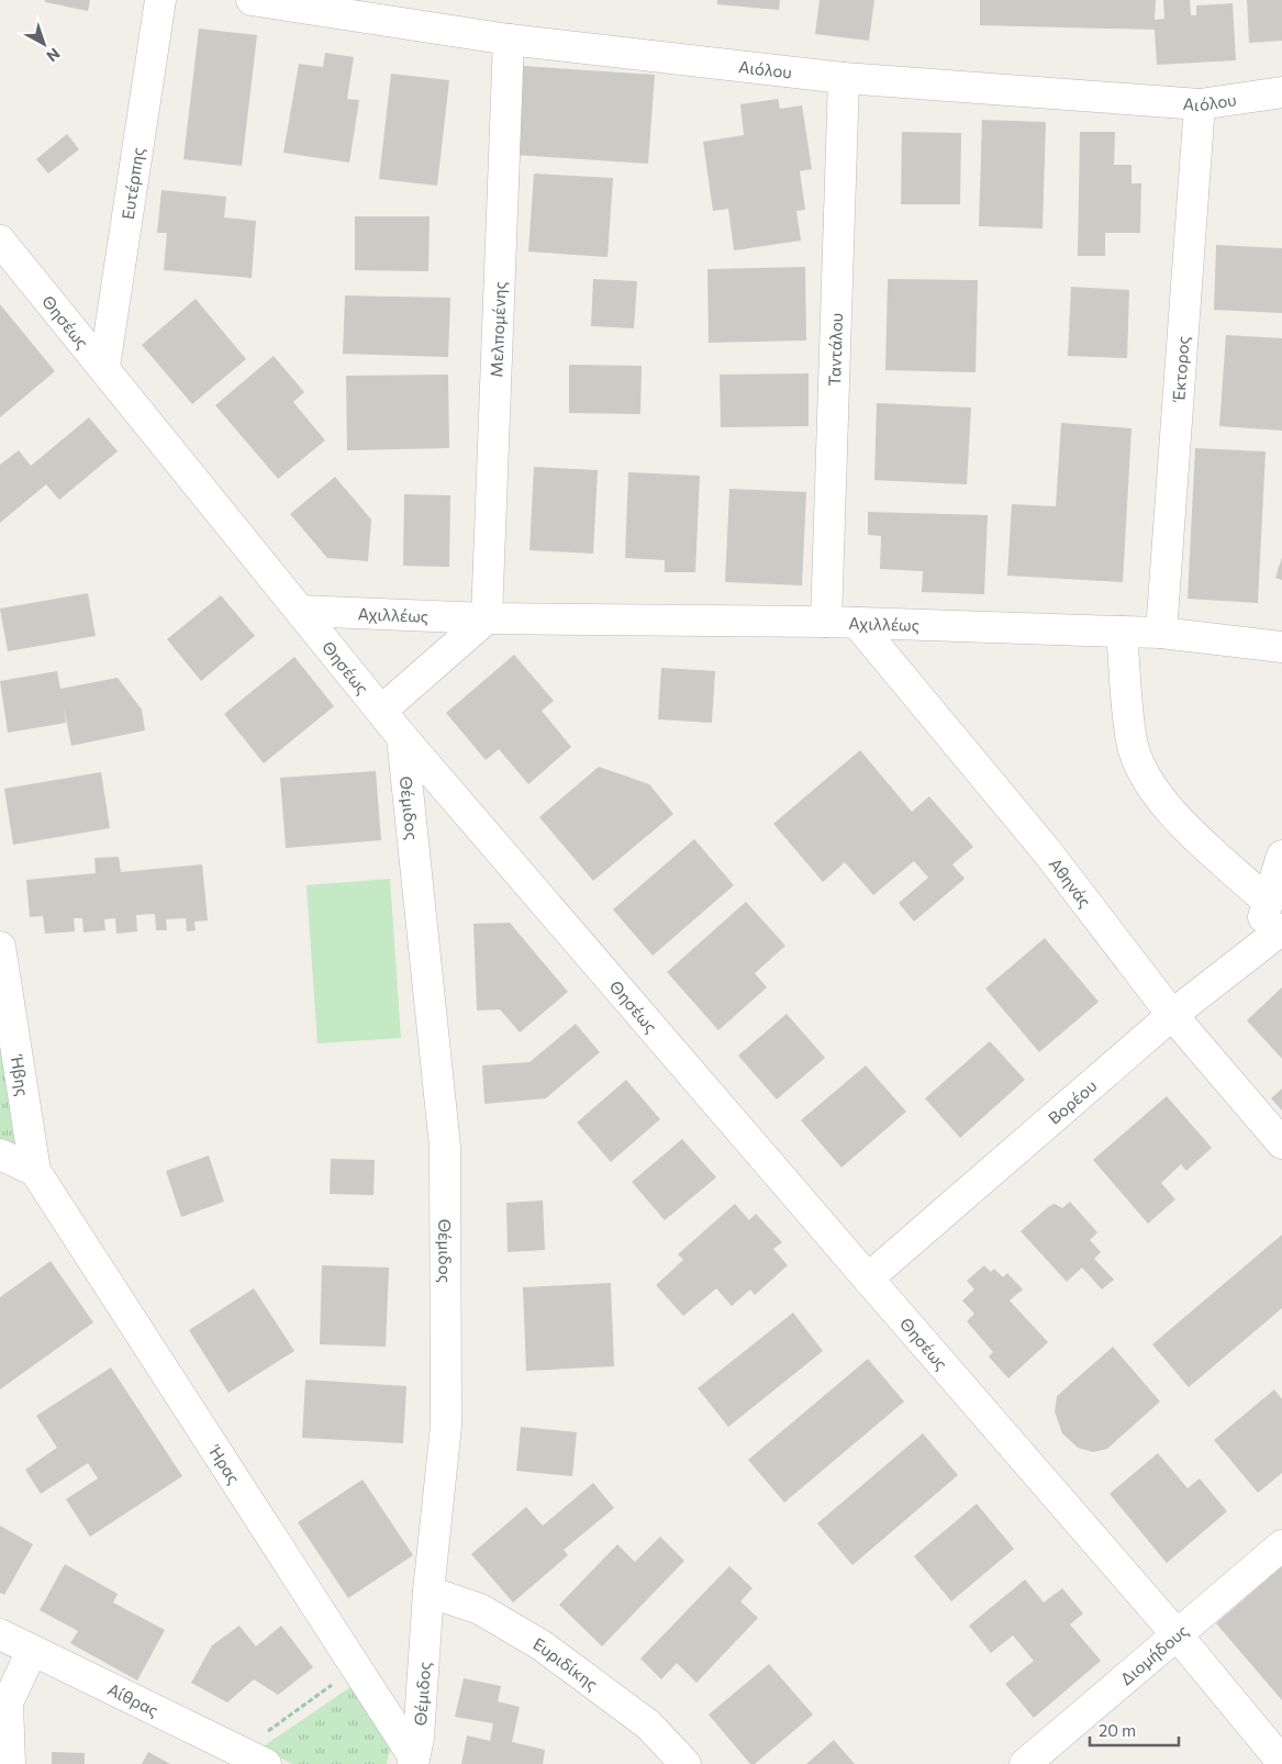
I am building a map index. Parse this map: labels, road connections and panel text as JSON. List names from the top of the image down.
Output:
{
  "streets": {
    "street": [
      "Αιόλου",
      "Ευτέρπης",
      "Θησέως",
      "Μελπομένης",
      "Ταντάλου",
      "Έκτορος",
      "Αχιλλέως",
      "Θέμιδος",
      "Αθηνάς",
      "Ήβης",
      "Βορέου",
      "Ήρας",
      "Διομήδους",
      "Ευριδίκης",
      "Αίθρας"
    ]
  },
  "crossings": [
    ["Αιόλου", "Μελπομένης"],
    ["Αιόλου", "Ταντάλου"],
    ["Αιόλου", "Έκτορος"],
    ["Ευτέρπης", "Θησέως"],
    ["Θησέως", "Αχιλλέως"],
    ["Θησέως", "Θέμιδος"],
    ["Θησέως", "Βορέου"],
    ["Θησέως", "Διομήδους"],
    ["Μελπομένης", "Αχιλλέως"],
    ["Ταντάλου", "Αχιλλέως"],
    ["Έκτορος", "Αχιλλέως"],
    ["Αχιλλέως", "Αθηνάς"],
    ["Θέμιδος", "Ήρας"],
    ["Θέμιδος", "Ευριδίκης"],
    ["Αθηνάς", "Βορέου"],
    ["Ήβης", "Ήρας"]
  ],
  "scale_bar": "20 m",
  "north": "bottom right"
}
